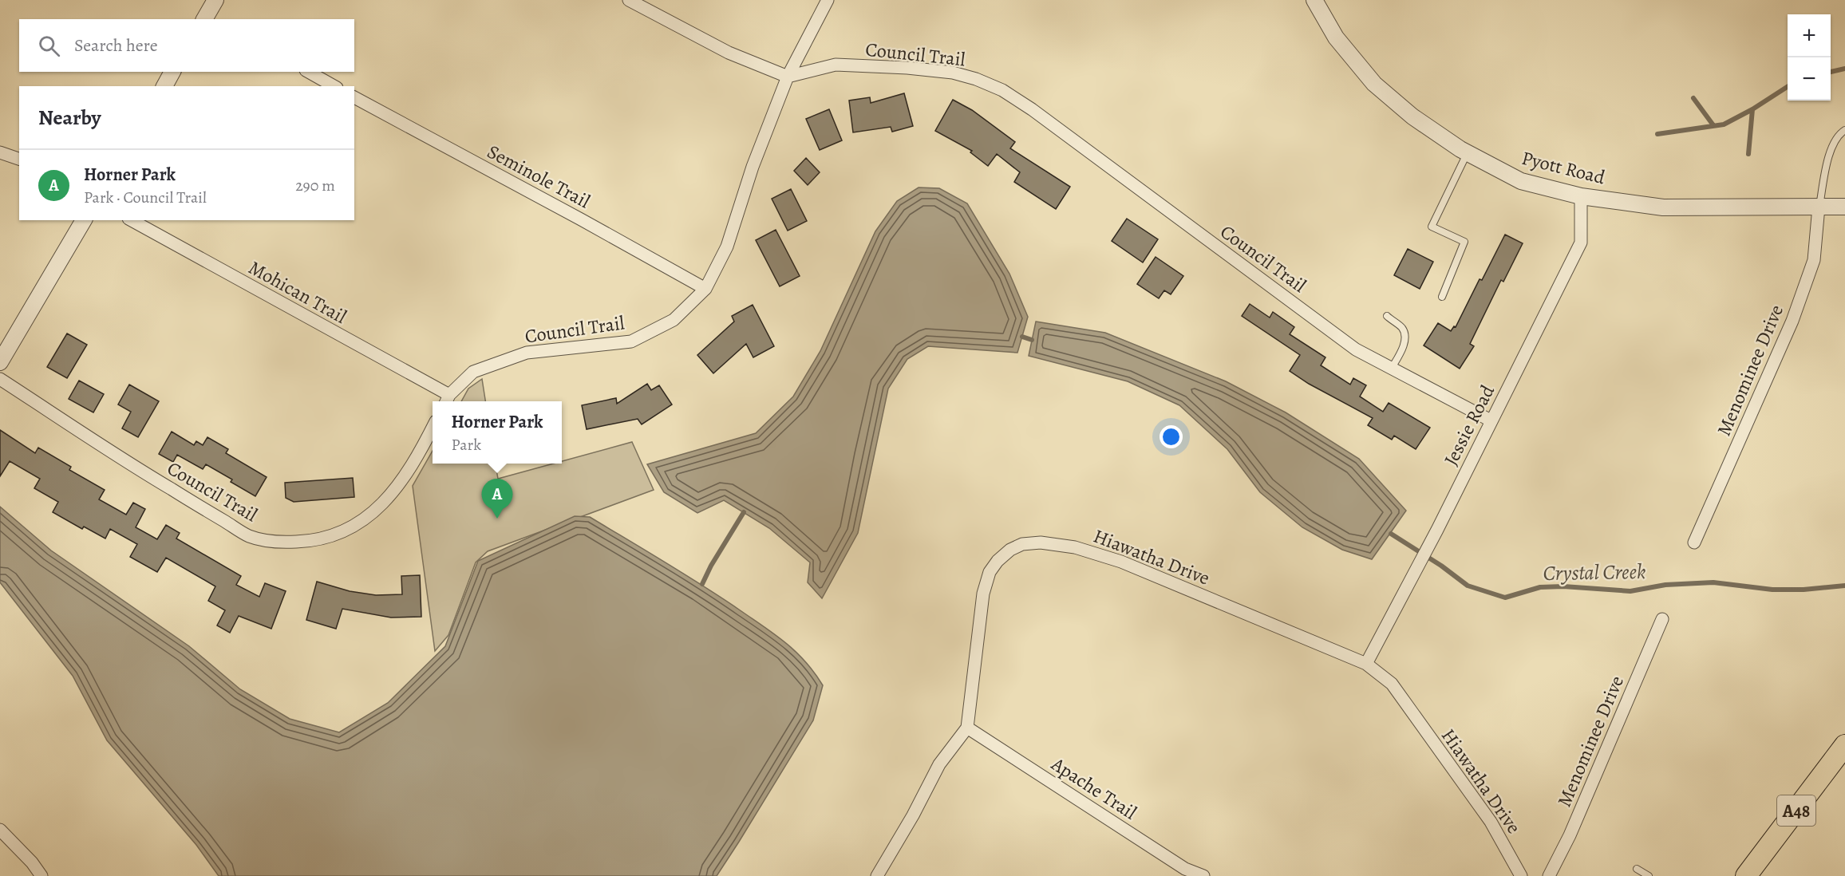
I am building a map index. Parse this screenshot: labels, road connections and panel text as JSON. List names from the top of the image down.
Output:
{
  "streets": {
    "main road": ["A48"],
    "street": [
      "Council Trail",
      "Pyott Road",
      "Seminole Trail",
      "Mohican Trail",
      "Menominee Drive",
      "Jessie Road",
      "Hiawatha Drive",
      "Apache Trail"
    ]
  },
  "crossings": [
    ["Council Trail", "Seminole Trail"],
    ["Council Trail", "Mohican Trail"],
    ["Council Trail", "Jessie Road"],
    ["Pyott Road", "Menominee Drive"],
    ["Pyott Road", "Jessie Road"],
    ["Jessie Road", "Hiawatha Drive"],
    ["Hiawatha Drive", "Apache Trail"]
  ],
  "water": ["Crystal Creek"],
  "page": {
    "map_buttons": ["+", "−"],
    "search": "Search here",
    "heading": "Nearby",
    "list": [
      {
        "mark": "A",
        "name": "Horner Park",
        "note": "Park · Council Trail",
        "value": "290 m"
      }
    ],
    "popup": ["Horner Park", "Park"],
    "pins": "A"
  }
}
